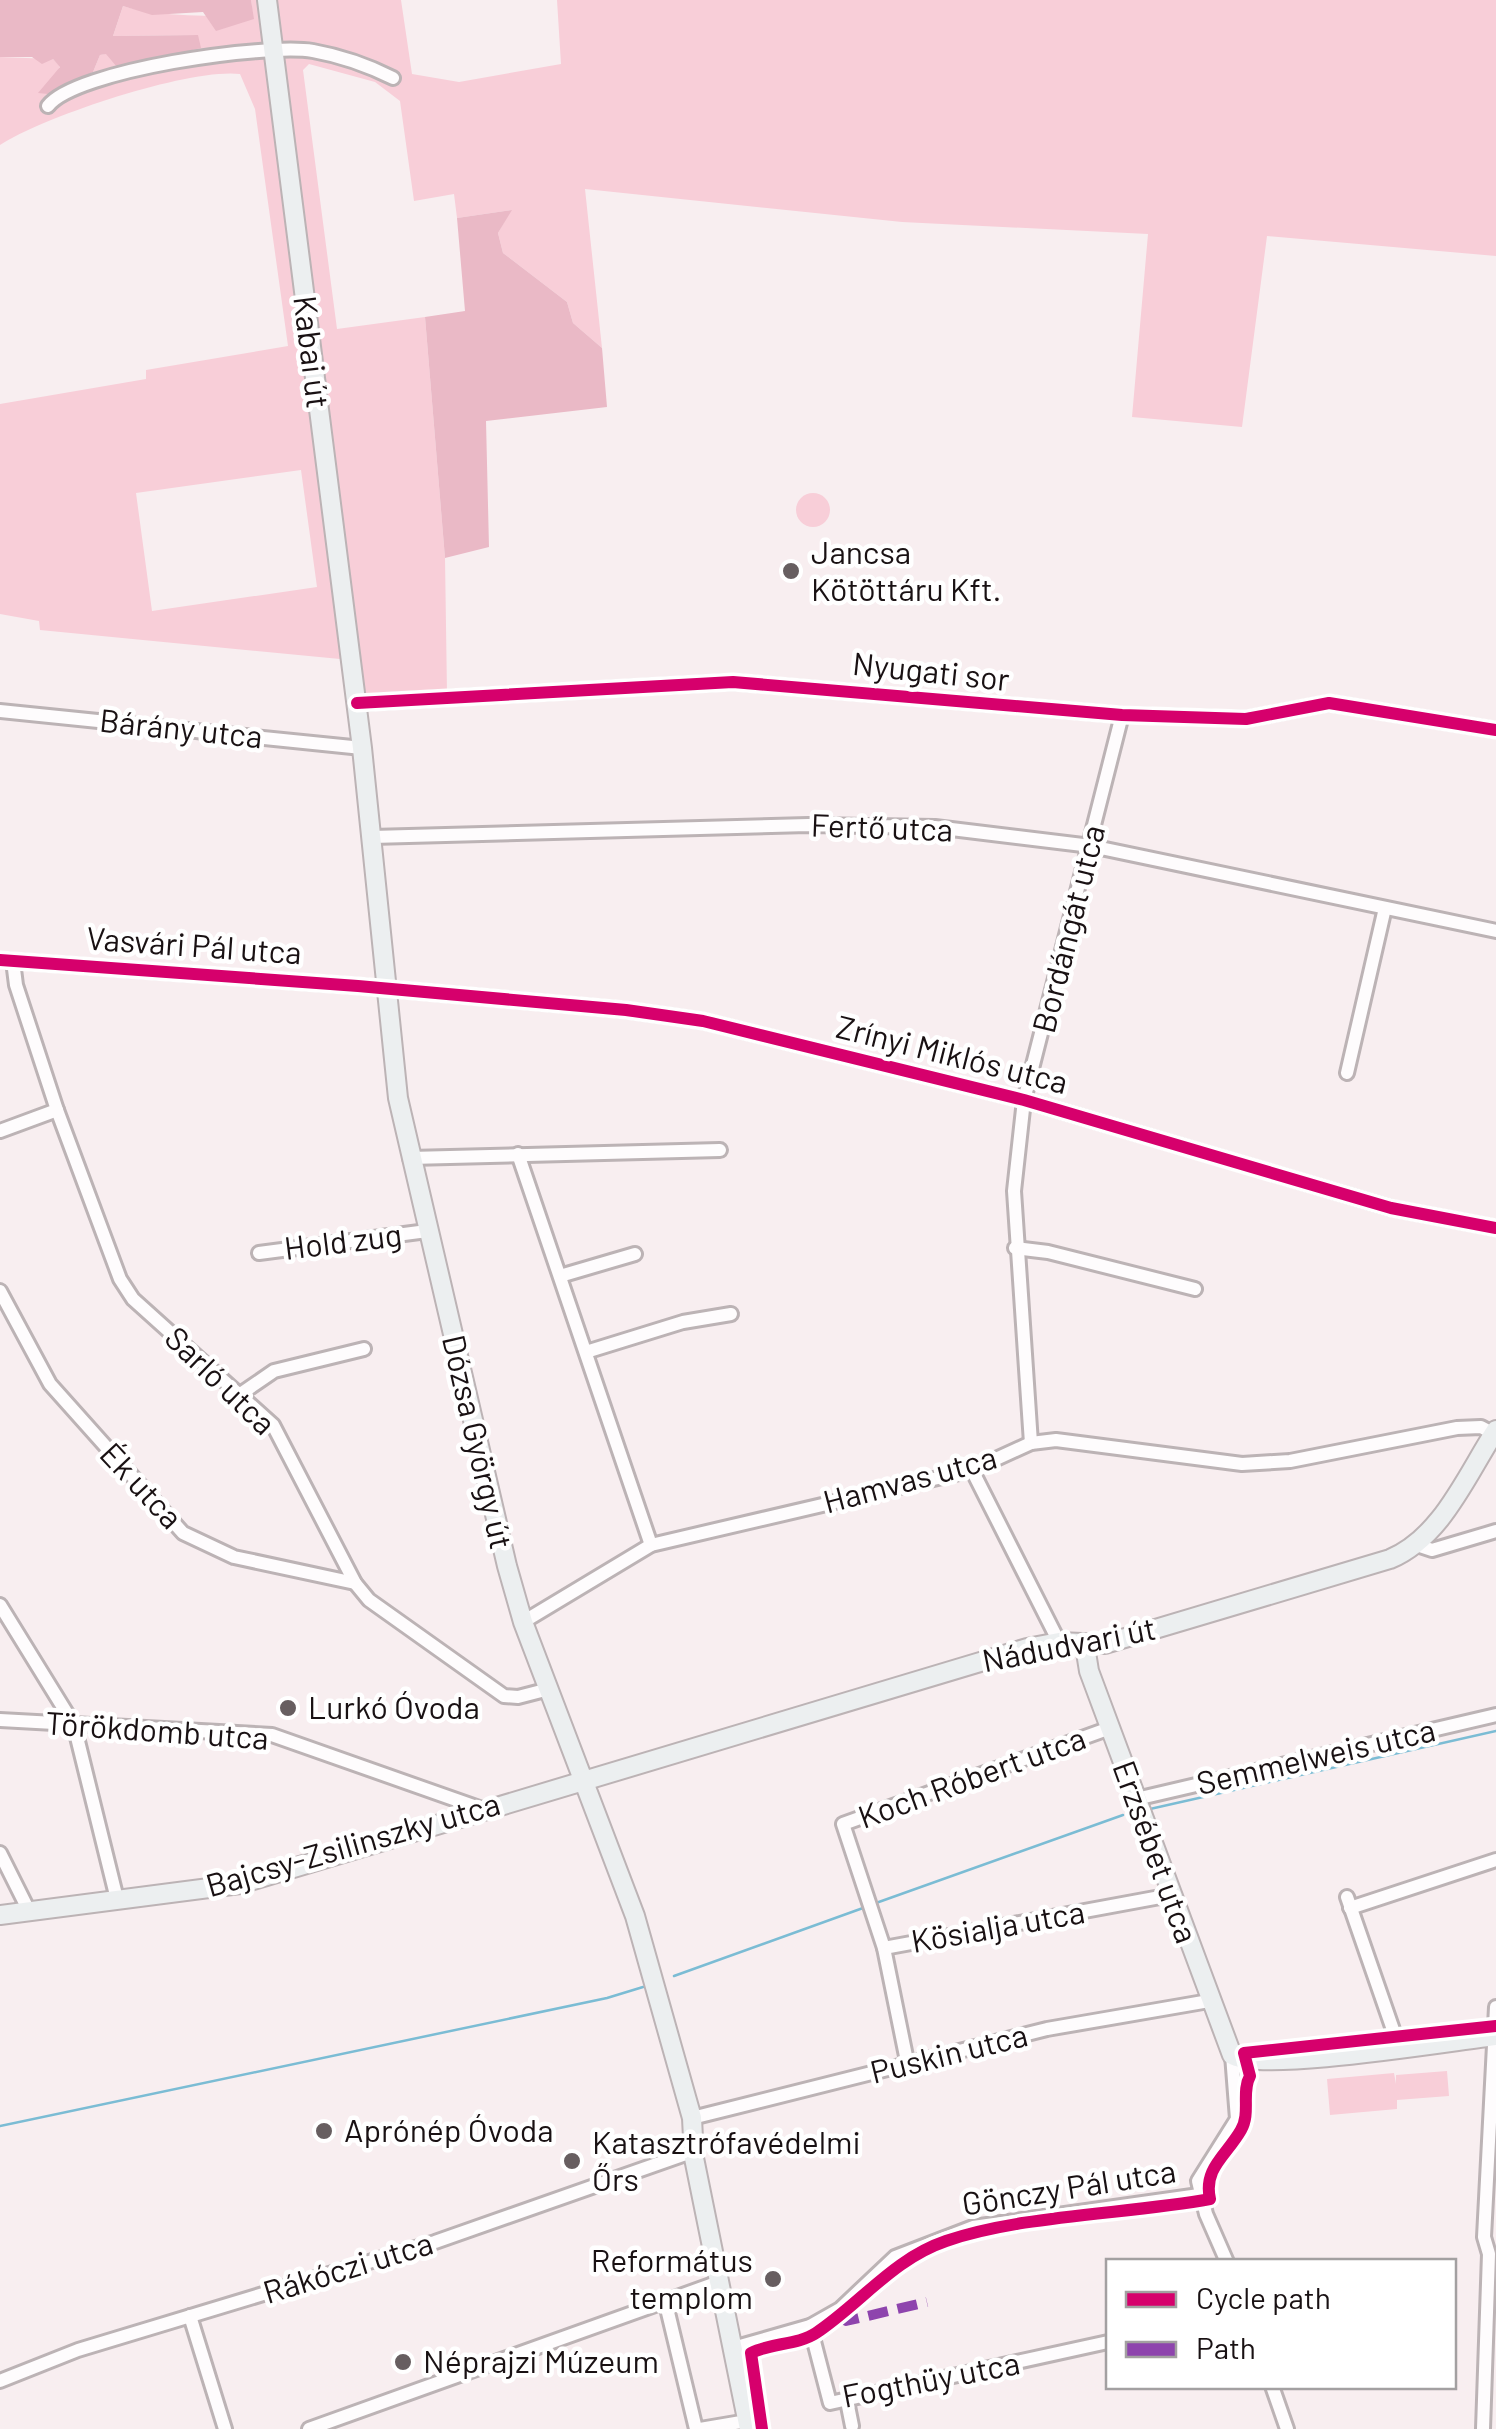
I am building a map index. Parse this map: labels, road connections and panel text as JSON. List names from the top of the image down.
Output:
{
  "streets": {
    "main road": [
      "Kabai út",
      "Dózsa György út",
      "Nádudvari út",
      "Bajcsy-Zsilinszky utca",
      "Erzsébet utca"
    ],
    "street": [
      "Nyugati sor",
      "Bárány utca",
      "Fertő utca",
      "Bordángát utca",
      "Vasvári Pál utca",
      "Zrínyi Miklós utca",
      "Hold zug",
      "Sarló utca",
      "Hamvas utca",
      "Ék utca",
      "Törökdomb utca",
      "Semmelweis utca",
      "Koch Róbert utca",
      "Kösialja utca",
      "Puskin utca",
      "Gönczy Pál utca",
      "Rákóczi utca",
      "Fogthüy utca"
    ]
  },
  "crossings": [
    ["Kabai út", "Nyugati sor"],
    ["Kabai út", "Dózsa György út"],
    ["Nyugati sor", "Bordángát utca"],
    ["Nyugati sor", "Dózsa György út"],
    ["Bárány utca", "Dózsa György út"],
    ["Fertő utca", "Bordángát utca"],
    ["Fertő utca", "Dózsa György út"],
    ["Bordángát utca", "Zrínyi Miklós utca"],
    ["Bordángát utca", "Hamvas utca"],
    ["Vasvári Pál utca", "Zrínyi Miklós utca"],
    ["Vasvári Pál utca", "Sarló utca"],
    ["Vasvári Pál utca", "Dózsa György út"],
    ["Zrínyi Miklós utca", "Dózsa György út"],
    ["Hold zug", "Dózsa György út"],
    ["Sarló utca", "Dózsa György út"],
    ["Sarló utca", "Ék utca"],
    ["Dózsa György út", "Hamvas utca"],
    ["Dózsa György út", "Nádudvari út"],
    ["Dózsa György út", "Bajcsy-Zsilinszky utca"],
    ["Dózsa György út", "Puskin utca"],
    ["Dózsa György út", "Gönczy Pál utca"],
    ["Dózsa György út", "Rákóczi utca"],
    ["Hamvas utca", "Nádudvari út"],
    ["Nádudvari út", "Bajcsy-Zsilinszky utca"],
    ["Nádudvari út", "Erzsébet utca"],
    ["Törökdomb utca", "Bajcsy-Zsilinszky utca"],
    ["Semmelweis utca", "Erzsébet utca"],
    ["Koch Róbert utca", "Erzsébet utca"],
    ["Koch Róbert utca", "Kösialja utca"],
    ["Erzsébet utca", "Kösialja utca"],
    ["Erzsébet utca", "Puskin utca"],
    ["Erzsébet utca", "Gönczy Pál utca"],
    ["Kösialja utca", "Puskin utca"],
    ["Gönczy Pál utca", "Fogthüy utca"]
  ],
  "places": [
    "Jancsa Kötöttáru Kft.",
    "Lurkó Óvoda",
    "Aprónép Óvoda",
    "Katasztrófavédelmi Őrs",
    "Református templom",
    "Néprajzi Múzeum"
  ],
  "legend": ["Cycle path", "Path"]
}
